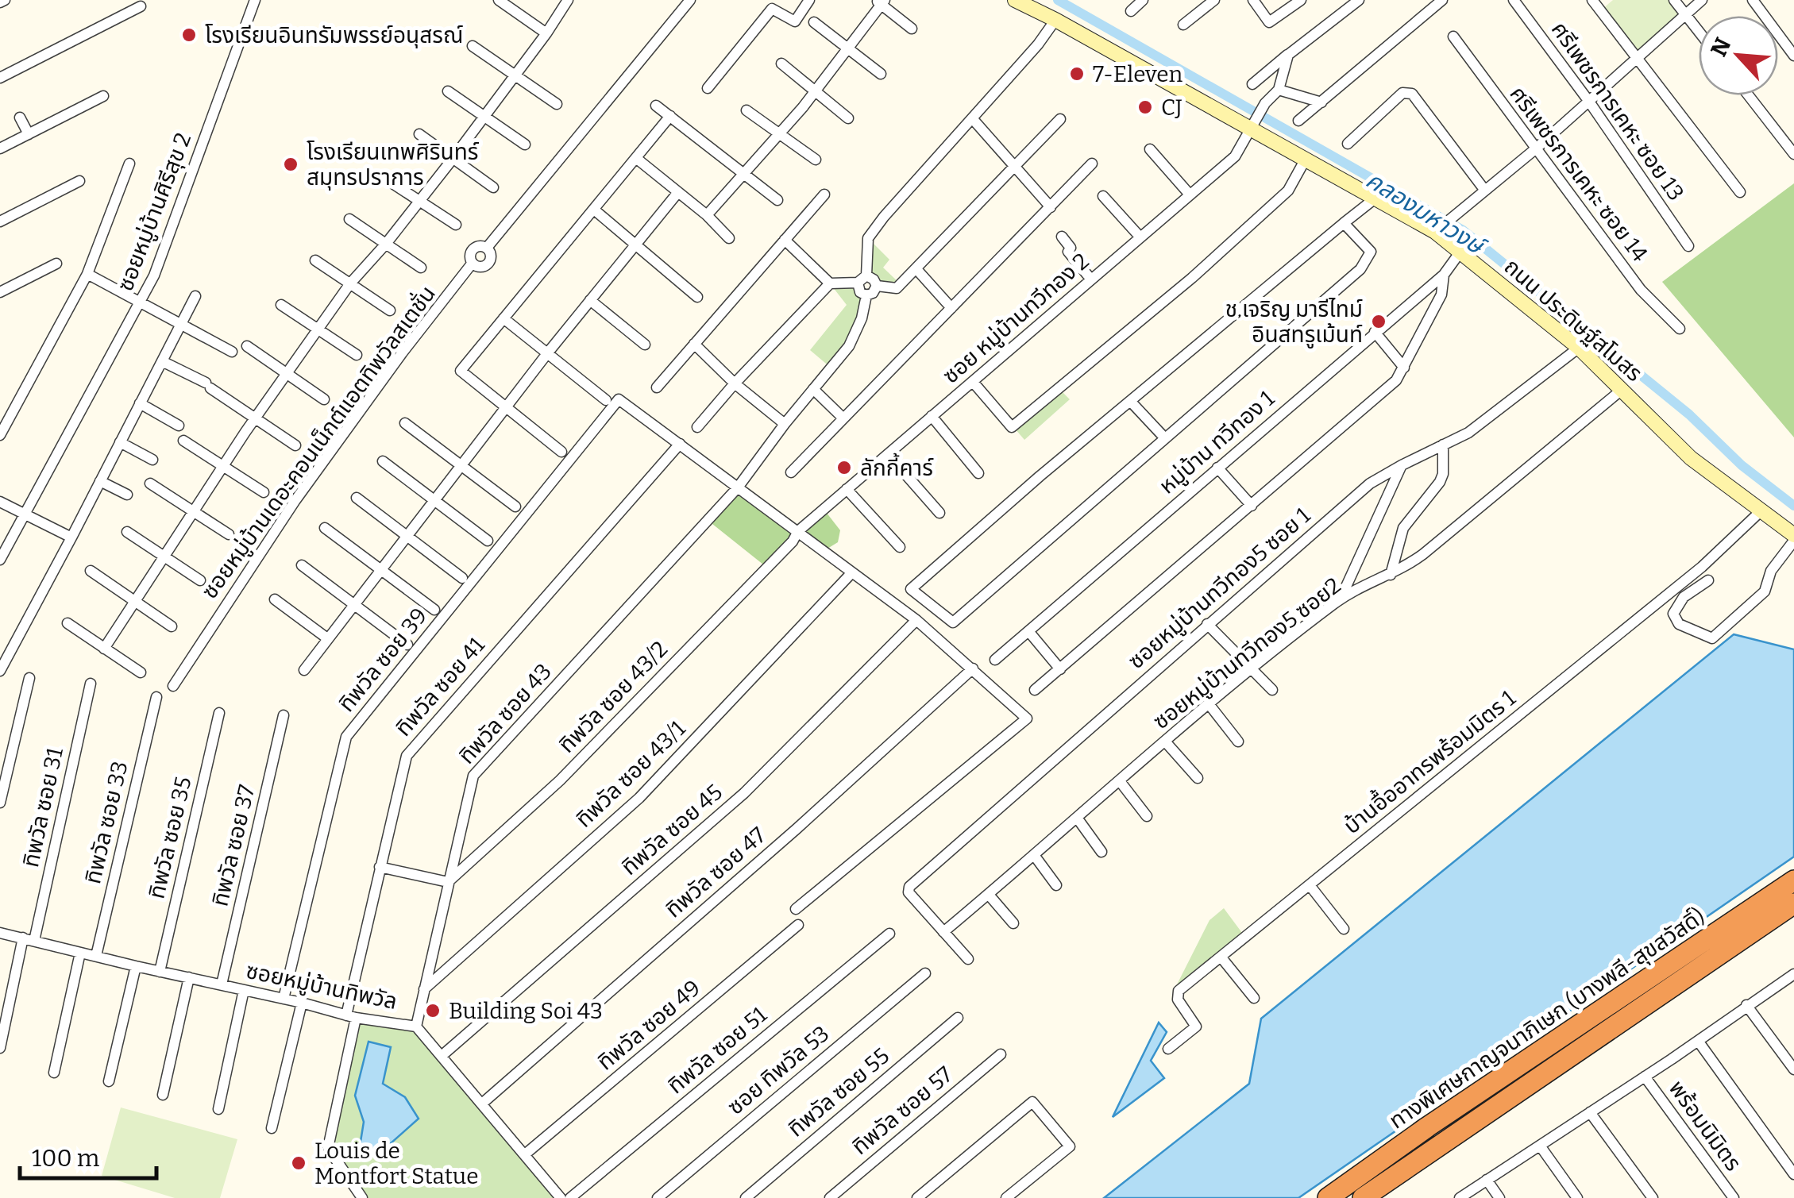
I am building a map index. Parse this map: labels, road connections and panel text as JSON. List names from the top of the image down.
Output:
{
  "streets": {
    "highway": ["ทางพิเศษกาญจนาภิเษก (บางพลี-สุขสวัสดิ์)"],
    "street": [
      "ศรีเพชรการเคหะ ซอย 13",
      "ศรีเพชรการเคหะ ซอย 14",
      "ซอยหมู่บ้านศิรีสุข 2",
      "ซอย หมู่บ้านทวีทอง 2",
      "ถนน ประดิษฐ์สโมสร",
      "ซอยหมู่บ้านเดอะคอนเน็กต์แอตทิพวัลสเตชั่น",
      "หมู่บ้าน ทวีทอง 1",
      "ซอยหมู่บ้านทวีทอง5 ซอย 1",
      "ซอยหมู่บ้านทวีทอง5 ซอย2",
      "ทิพวัล ซอย 39",
      "ทิพวัล ซอย 41",
      "ทิพวัล ซอย 43/2",
      "ทิพวัล ซอย 43",
      "บ้านอื้ออาทรพร้อมมิตร 1",
      "ทิพวัล ซอย 43/1",
      "ทิพวัล ซอย 31",
      "ทิพวัล ซอย 33",
      "ทิพวัล ซอย 45",
      "ทิพวัล ซอย 35",
      "ทิพวัล ซอย 37",
      "ทิพวัล ซอย 47",
      "ซอยหมู่บ้านทิพวัล",
      "ทิพวัล ซอย 49",
      "ทิพวัล ซอย 51",
      "ซอย ทิพวัล 53",
      "ทิพวัล ซอย 55",
      "ทิพวัล ซอย 57",
      "พร้อมนิมิตร"
    ]
  },
  "crossings": [
    ["ซอย หมู่บ้านทวีทอง 2", "ถนน ประดิษฐ์สโมสร"],
    ["ซอย หมู่บ้านทวีทอง 2", "ทิพวัล ซอย 43/2"],
    ["ถนน ประดิษฐ์สโมสร", "หมู่บ้าน ทวีทอง 1"],
    ["ถนน ประดิษฐ์สโมสร", "ซอยหมู่บ้านทวีทอง5 ซอย 1"],
    ["ถนน ประดิษฐ์สโมสร", "ซอยหมู่บ้านทวีทอง5 ซอย2"],
    ["ถนน ประดิษฐ์สโมสร", "บ้านอื้ออาทรพร้อมมิตร 1"],
    ["ซอยหมู่บ้านทวีทอง5 ซอย 1", "ซอยหมู่บ้านทวีทอง5 ซอย2"],
    ["ทิพวัล ซอย 39", "ทิพวัล ซอย 41"],
    ["ทิพวัล ซอย 39", "ซอยหมู่บ้านทิพวัล"],
    ["ทิพวัล ซอย 41", "ซอยหมู่บ้านทิพวัล"],
    ["ทิพวัล ซอย 43/2", "ทิพวัล ซอย 43"],
    ["ทิพวัล ซอย 43", "ทิพวัล ซอย 43/1"],
    ["ทิพวัล ซอย 43", "ซอยหมู่บ้านทิพวัล"],
    ["ทิพวัล ซอย 31", "ซอยหมู่บ้านทิพวัล"],
    ["ทิพวัล ซอย 33", "ซอยหมู่บ้านทิพวัล"],
    ["ทิพวัล ซอย 45", "ซอยหมู่บ้านทิพวัล"],
    ["ทิพวัล ซอย 35", "ซอยหมู่บ้านทิพวัล"],
    ["ทิพวัล ซอย 37", "ซอยหมู่บ้านทิพวัล"],
    ["ทิพวัล ซอย 47", "ซอยหมู่บ้านทิพวัล"],
    ["ซอยหมู่บ้านทิพวัล", "ทิพวัล ซอย 49"]
  ],
  "water": ["คลองมหาวงษ์"],
  "places": [
    "โรงเรียนอินทรัมพรรย์อนุสรณ์",
    "7-Eleven",
    "CJ",
    "โรงเรียนเทพศิรินทร์ สมุทรปราการ",
    "ช.เจริญ มารีไทม์ อินสทรูเม้นท์",
    "ลักกี้คาร์",
    "Building Soi 43",
    "Louis de Montfort Statue"
  ],
  "scale_bar": "100 m",
  "north": "top left"
}
